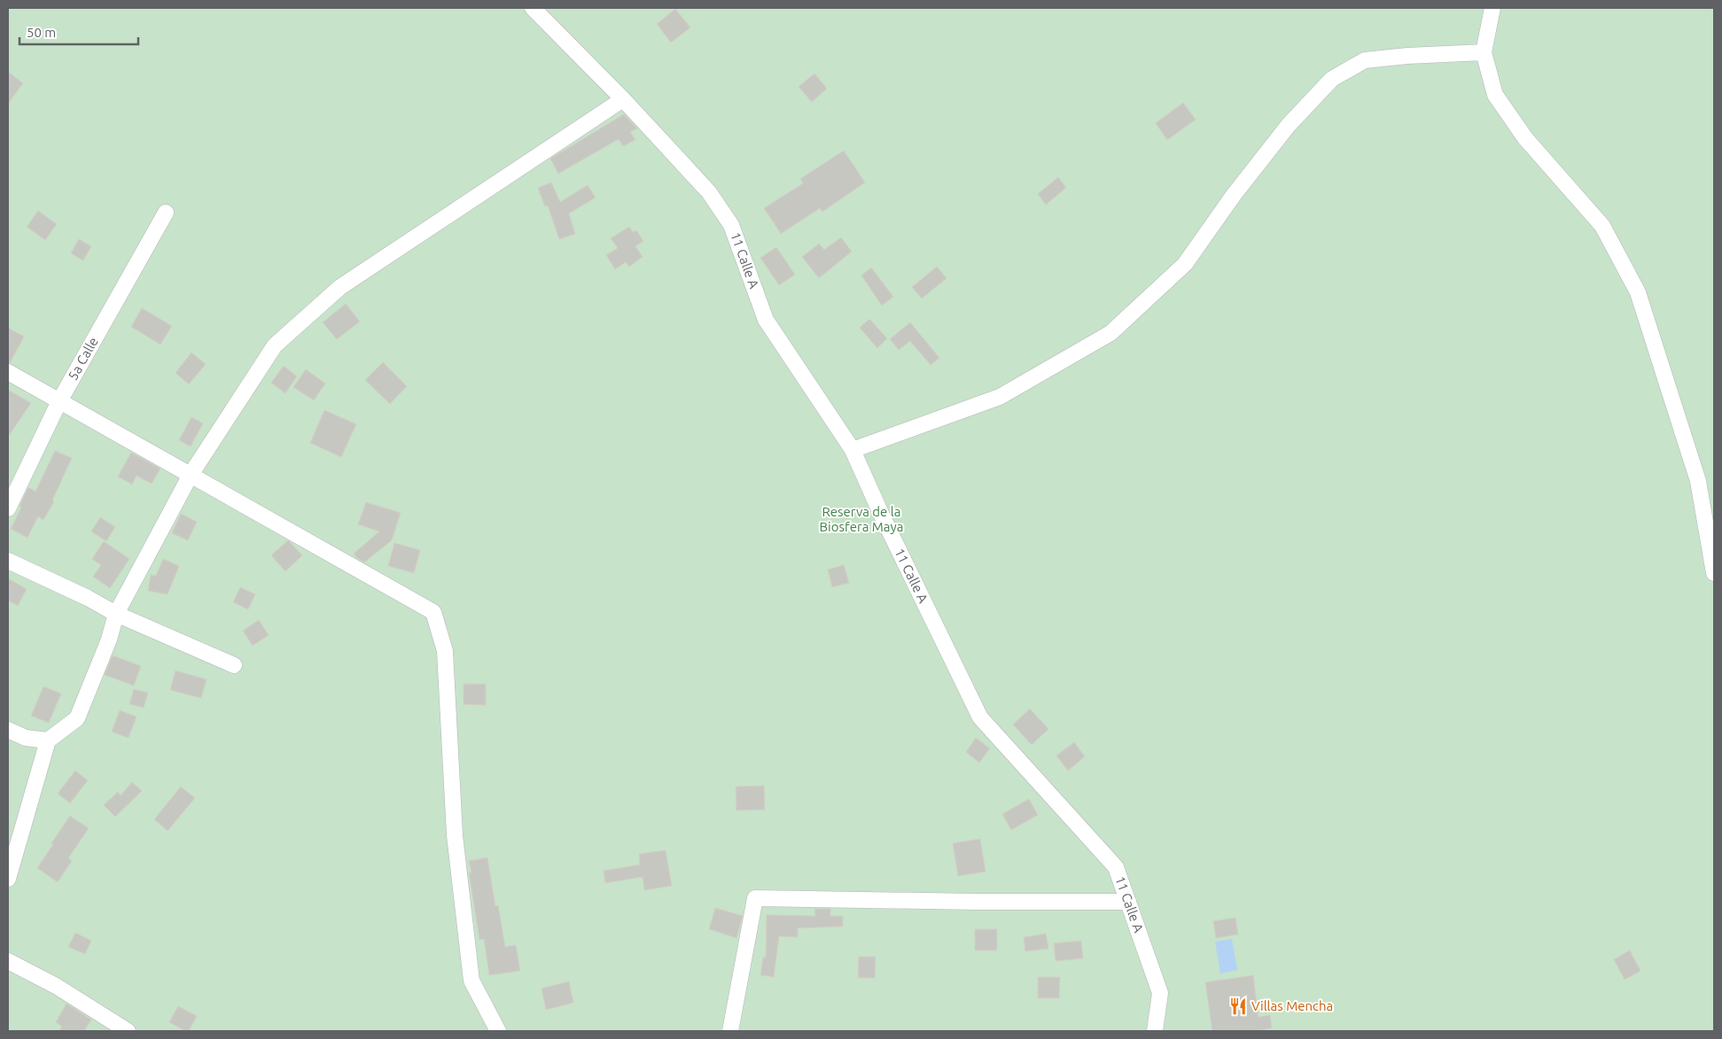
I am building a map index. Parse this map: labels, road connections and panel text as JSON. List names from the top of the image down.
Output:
{
  "streets": {
    "street": ["11 Calle A", "5a Calle"]
  },
  "parks": ["Reserva de la Biosfera Maya"],
  "places": {
    "restaurant": ["Villas Mencha"]
  },
  "scale_bar": "50 m"
}
